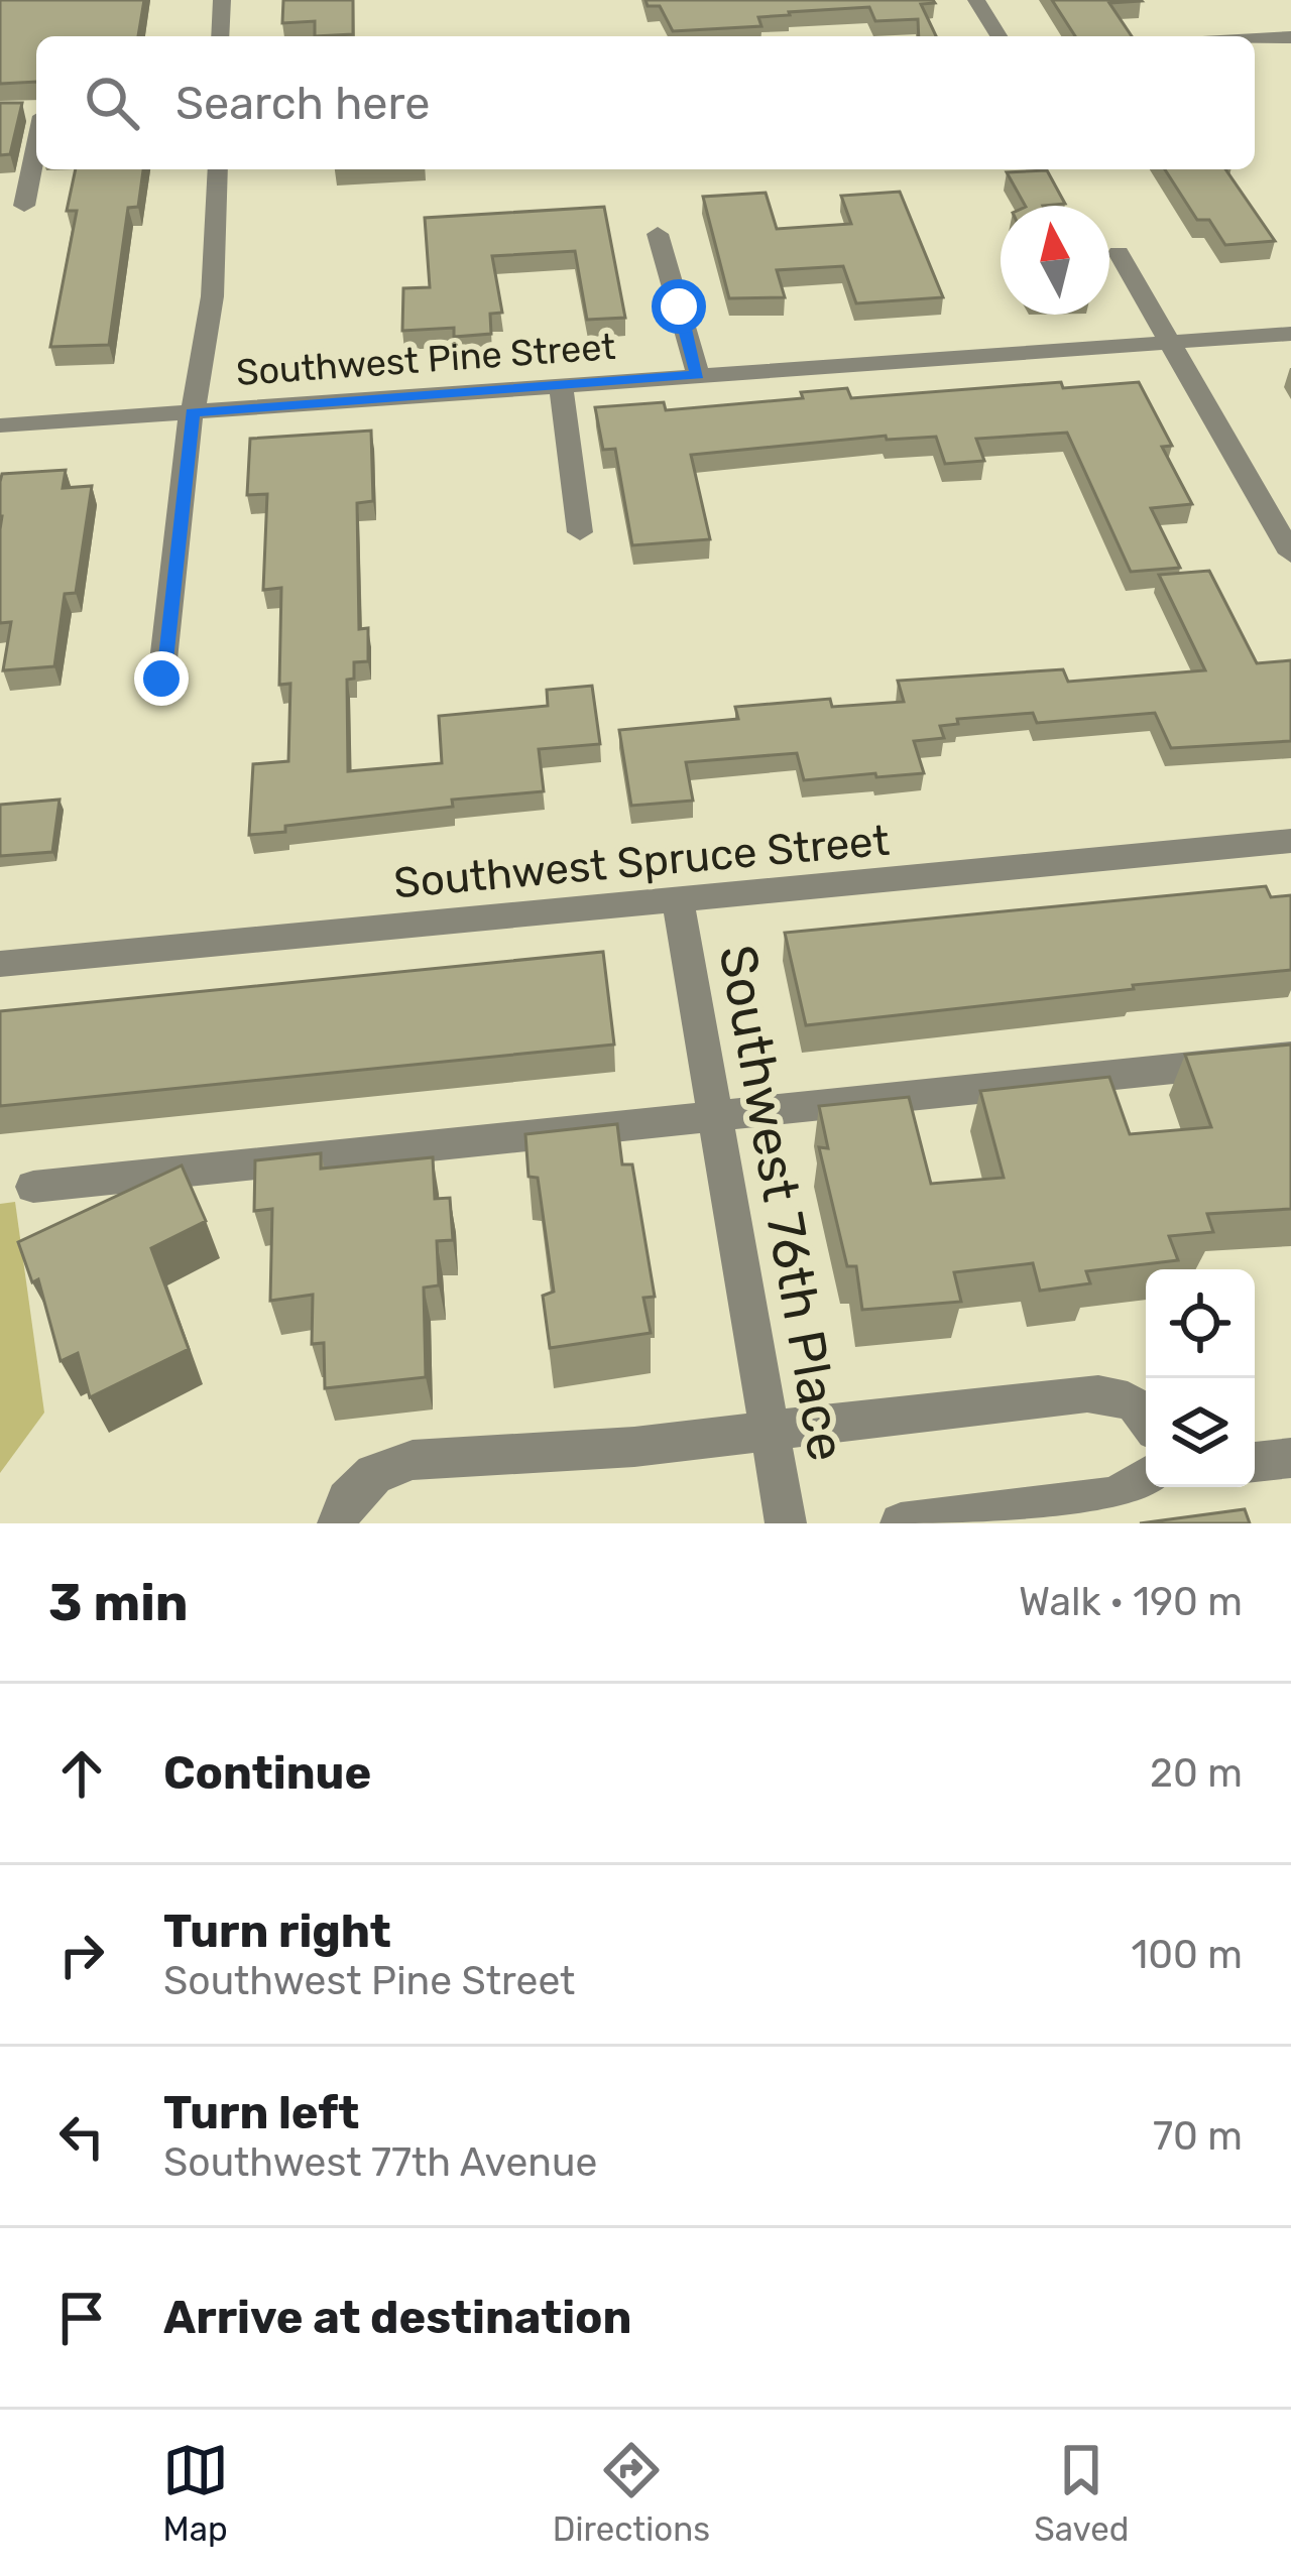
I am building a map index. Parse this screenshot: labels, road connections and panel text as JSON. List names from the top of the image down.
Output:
{
  "streets": {
    "street": ["Southwest Pine Street", "Southwest Spruce Street", "Southwest 76th Place"]
  },
  "crossings": [
    ["Southwest Spruce Street", "Southwest 76th Place"]
  ],
  "north": "top",
  "page": {
    "search": "Search here",
    "heading": ["3 min", "Walk · 190 m"],
    "list": [
      ["Continue", "20 m"],
      ["Turn right", "Southwest Pine Street", "100 m"],
      ["Turn left", "Southwest 77th Avenue", "70 m"],
      "Arrive at destination"
    ],
    "nav": ["Map", "Directions", "Saved"]
  }
}
